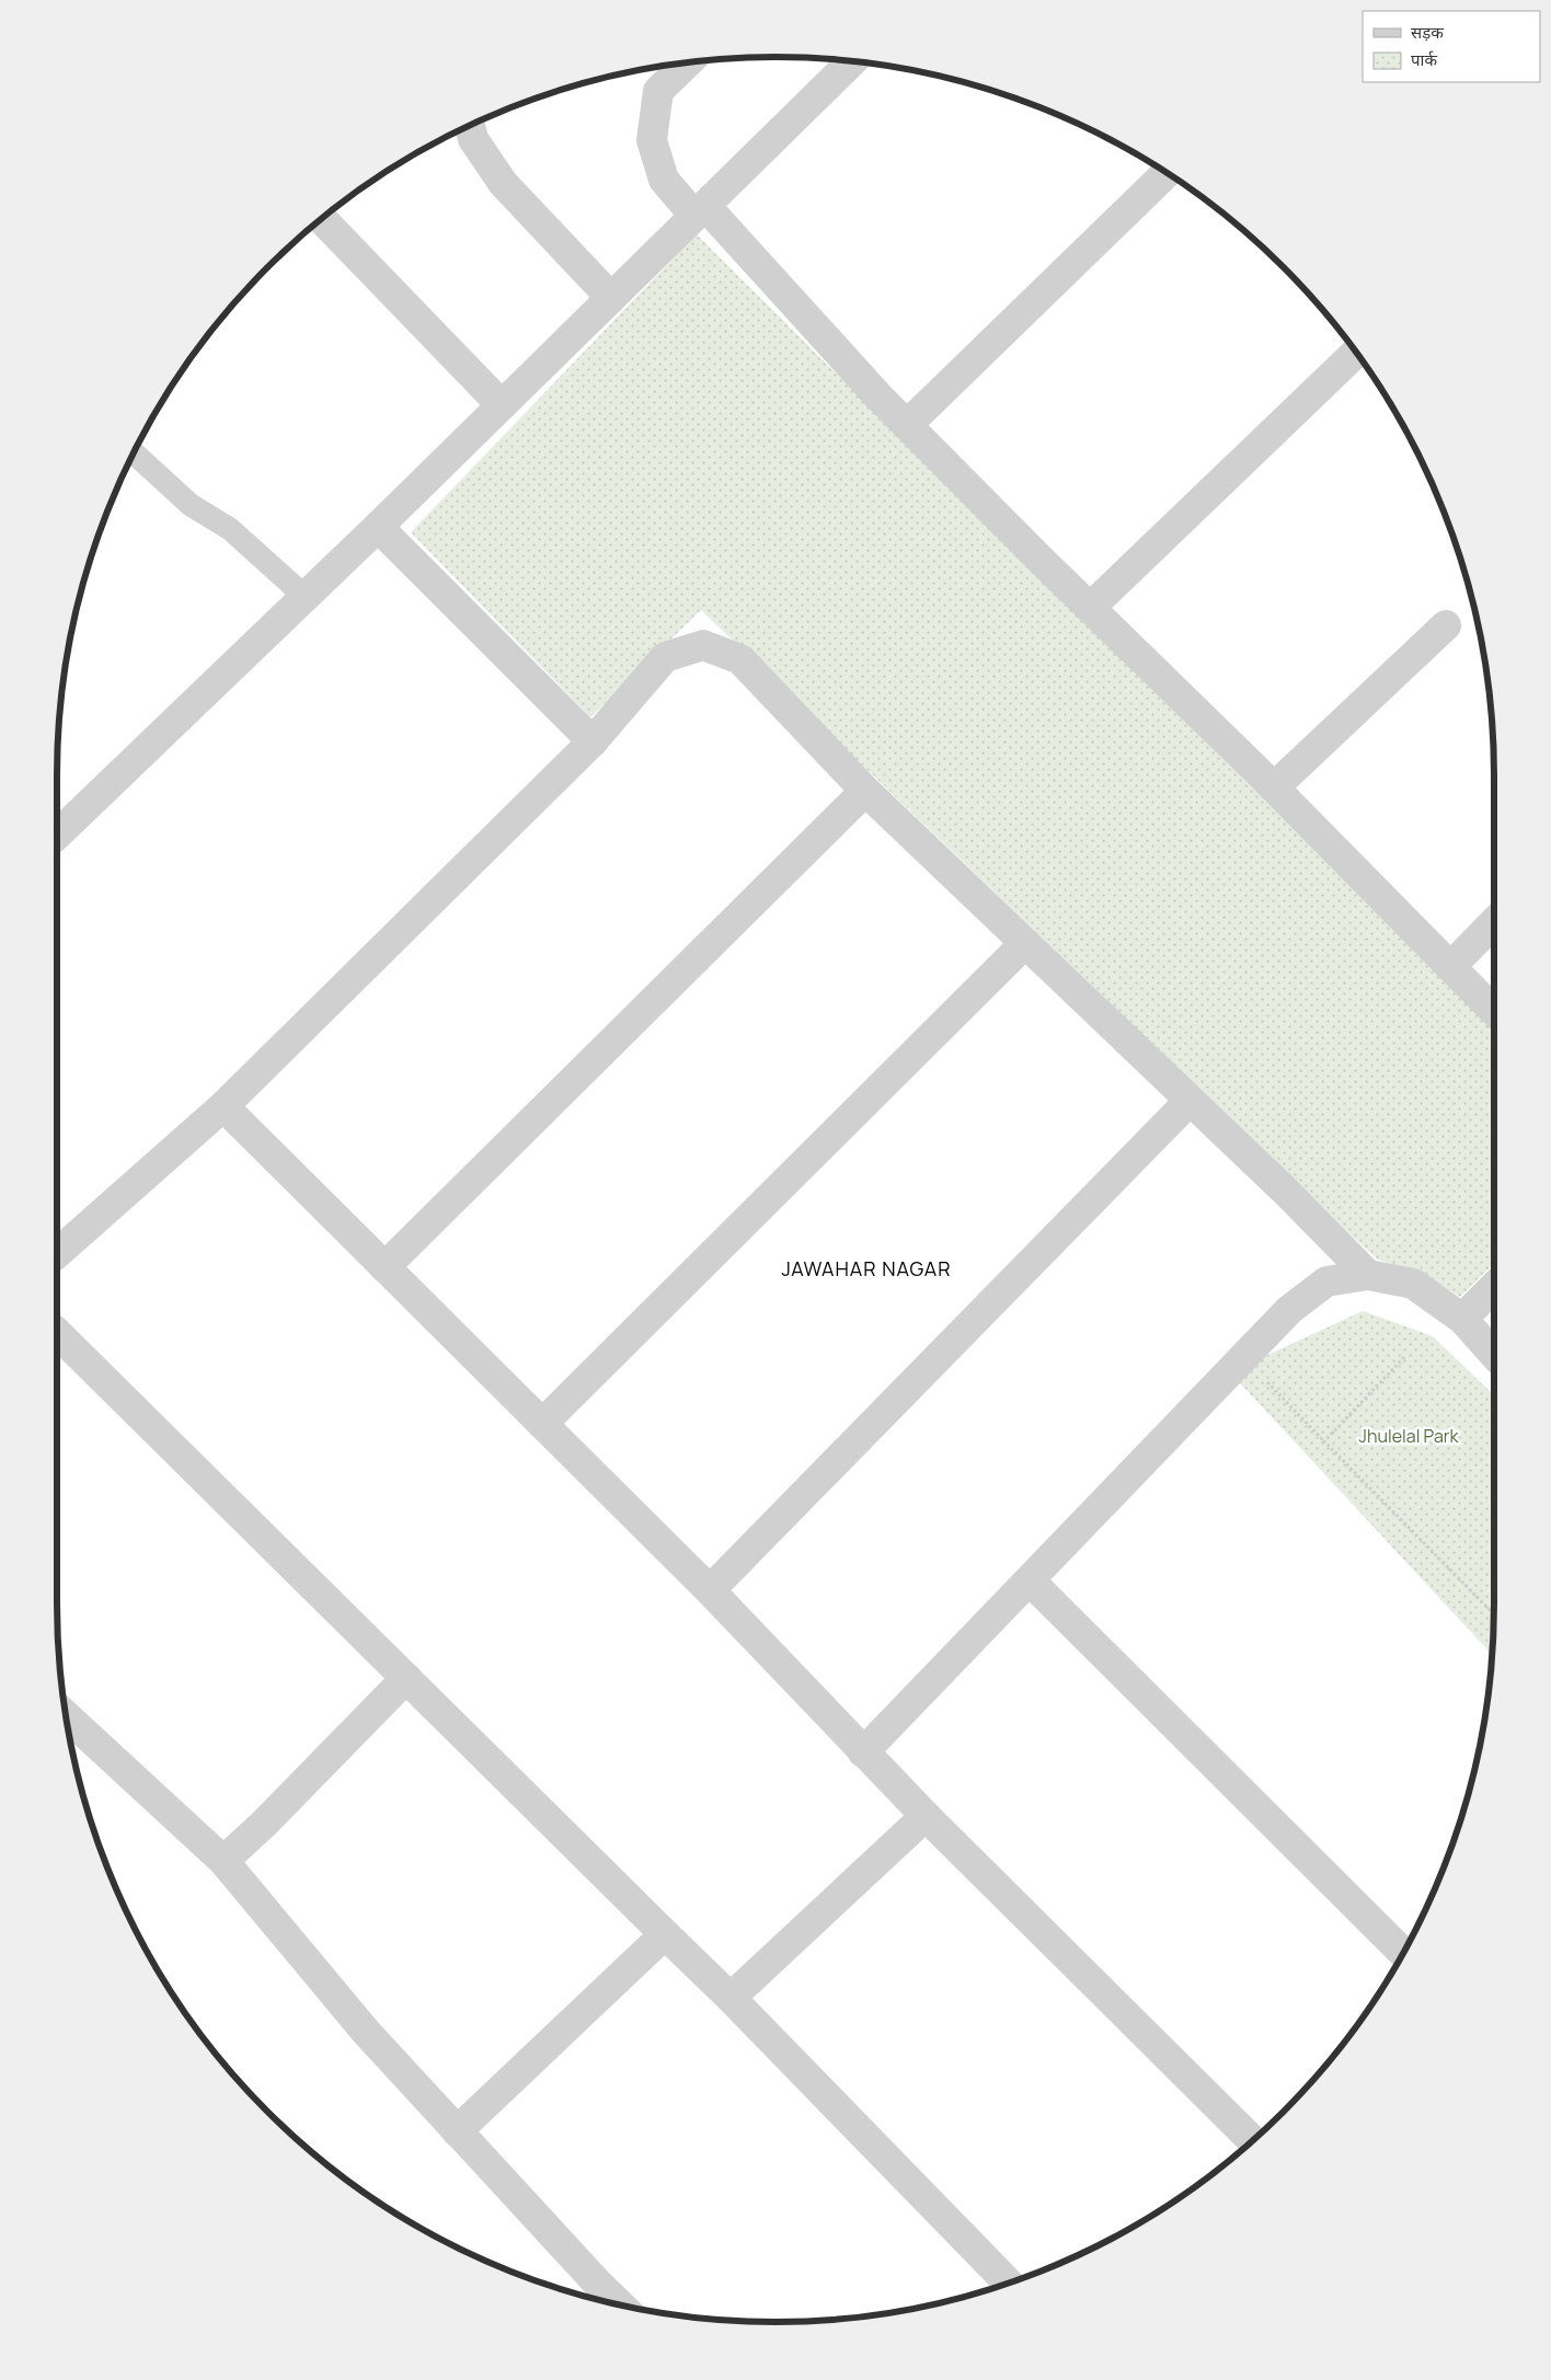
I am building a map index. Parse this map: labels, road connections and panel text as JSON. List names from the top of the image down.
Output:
{
  "districts": ["JAWAHAR NAGAR"],
  "parks": ["Jhulelal Park"],
  "legend": ["सड़क", "पार्क"]
}
